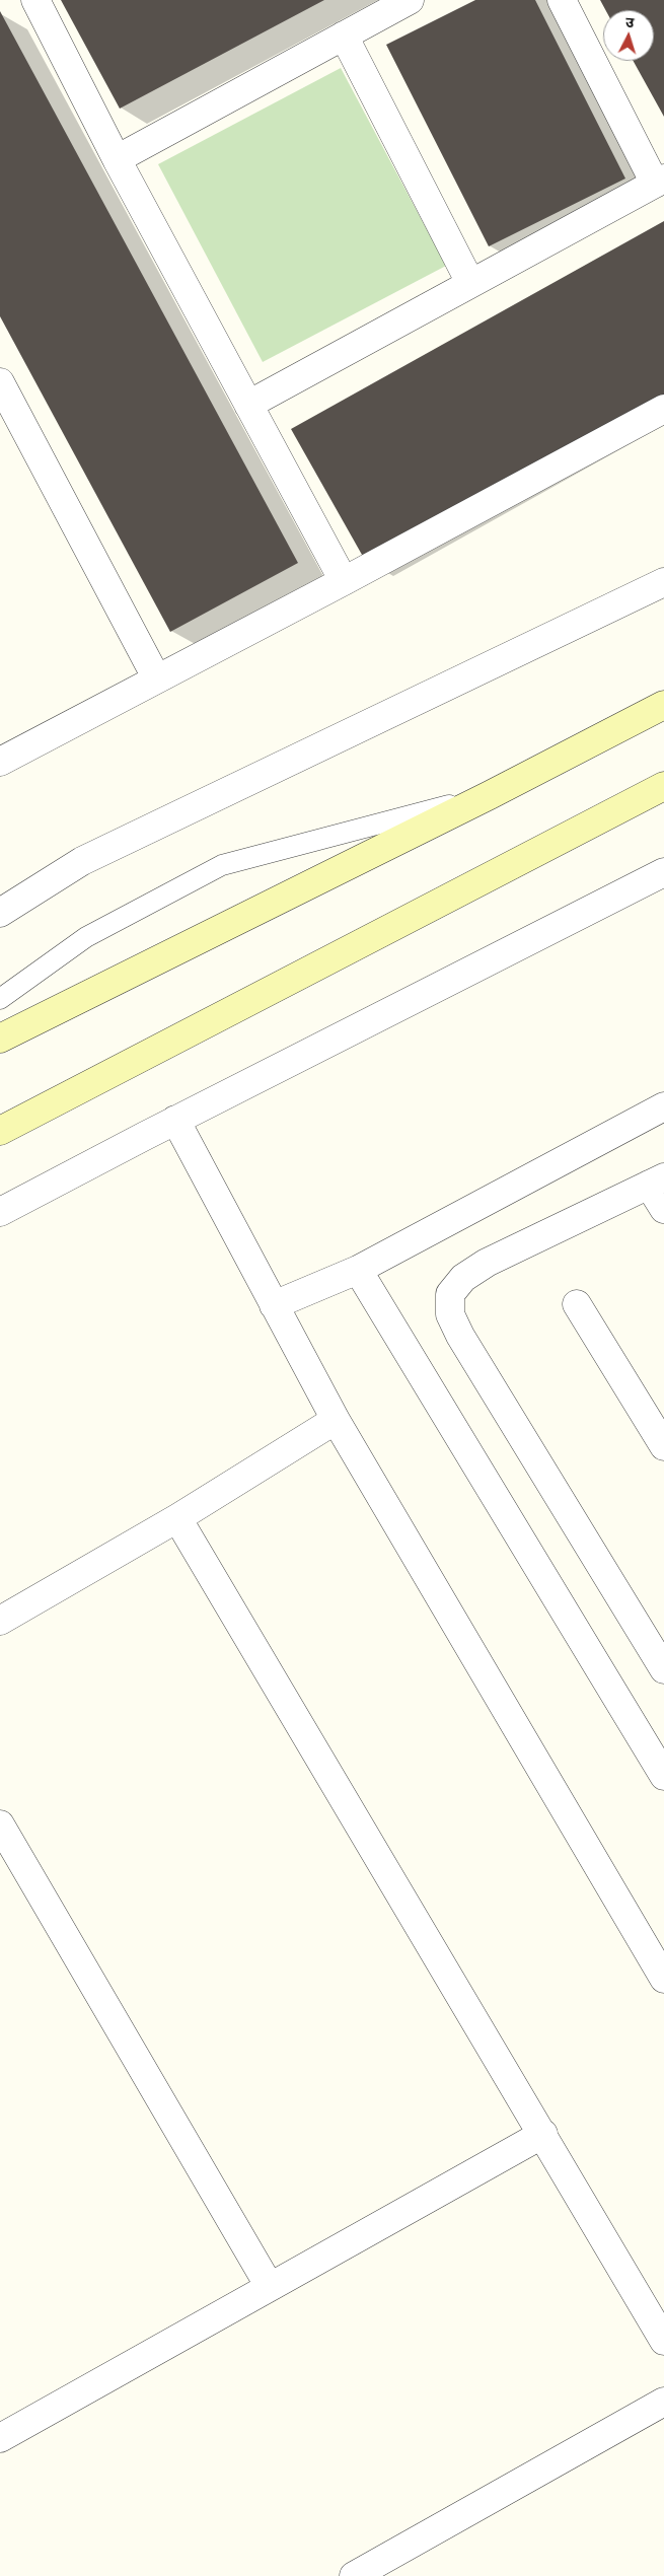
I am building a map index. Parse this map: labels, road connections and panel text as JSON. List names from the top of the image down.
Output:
{
  "north": "top"
}
